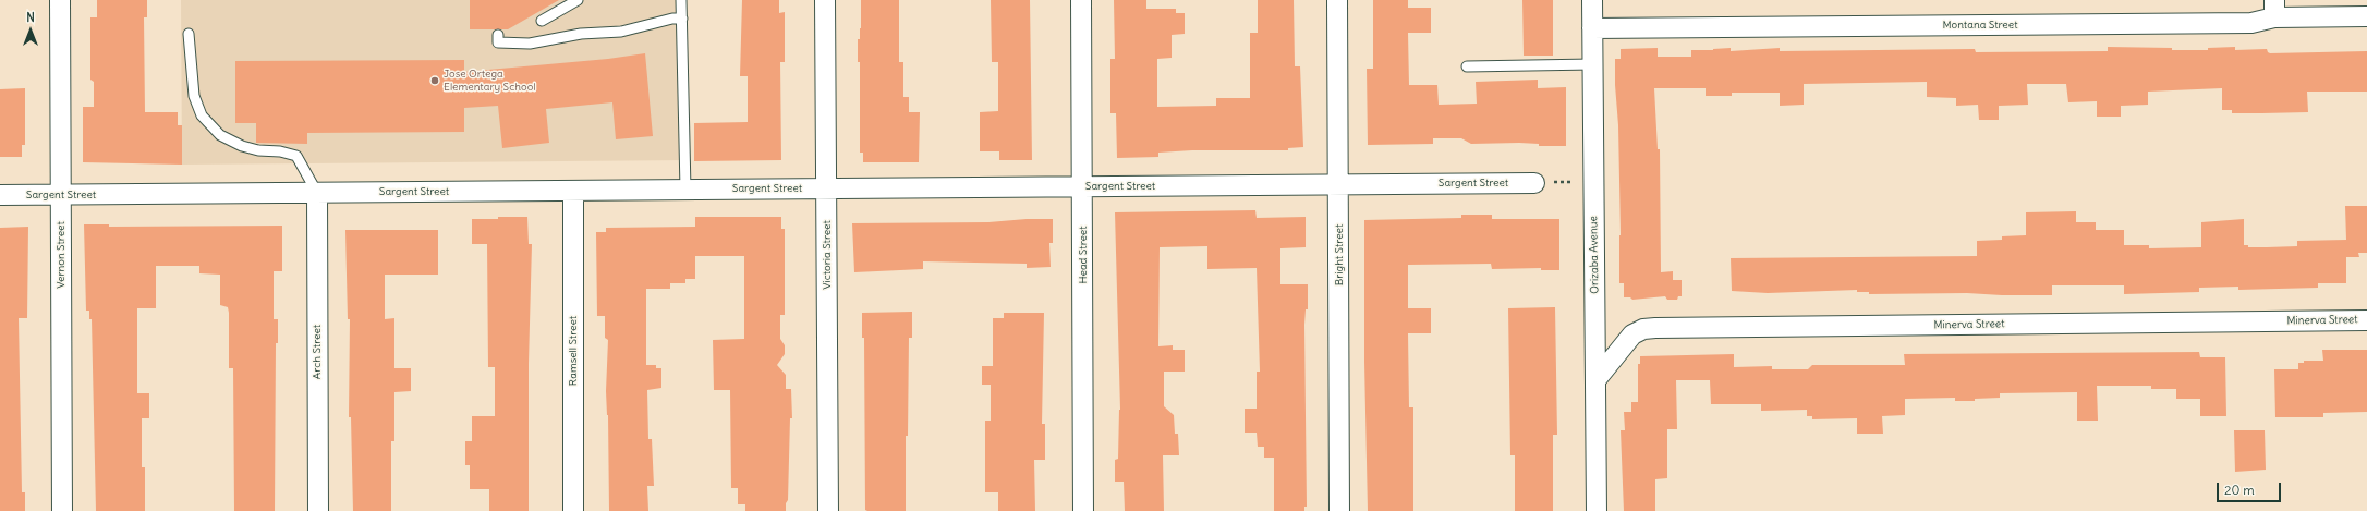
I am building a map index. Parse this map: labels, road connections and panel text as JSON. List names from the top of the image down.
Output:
{
  "streets": {
    "street": [
      "Montana Street",
      "Sargent Street",
      "Vernon Street",
      "Victoria Street",
      "Head Street",
      "Bright Street",
      "Orizaba Avenue",
      "Minerva Street",
      "Ramsell Street",
      "Arch Street"
    ]
  },
  "crossings": [
    ["Montana Street", "Orizaba Avenue"],
    ["Sargent Street", "Vernon Street"],
    ["Sargent Street", "Victoria Street"],
    ["Sargent Street", "Head Street"],
    ["Sargent Street", "Bright Street"],
    ["Sargent Street", "Ramsell Street"],
    ["Sargent Street", "Arch Street"],
    ["Orizaba Avenue", "Minerva Street"]
  ],
  "places": ["Jose Ortega Elementary School"],
  "scale_bar": "20 m",
  "north": "top"
}
